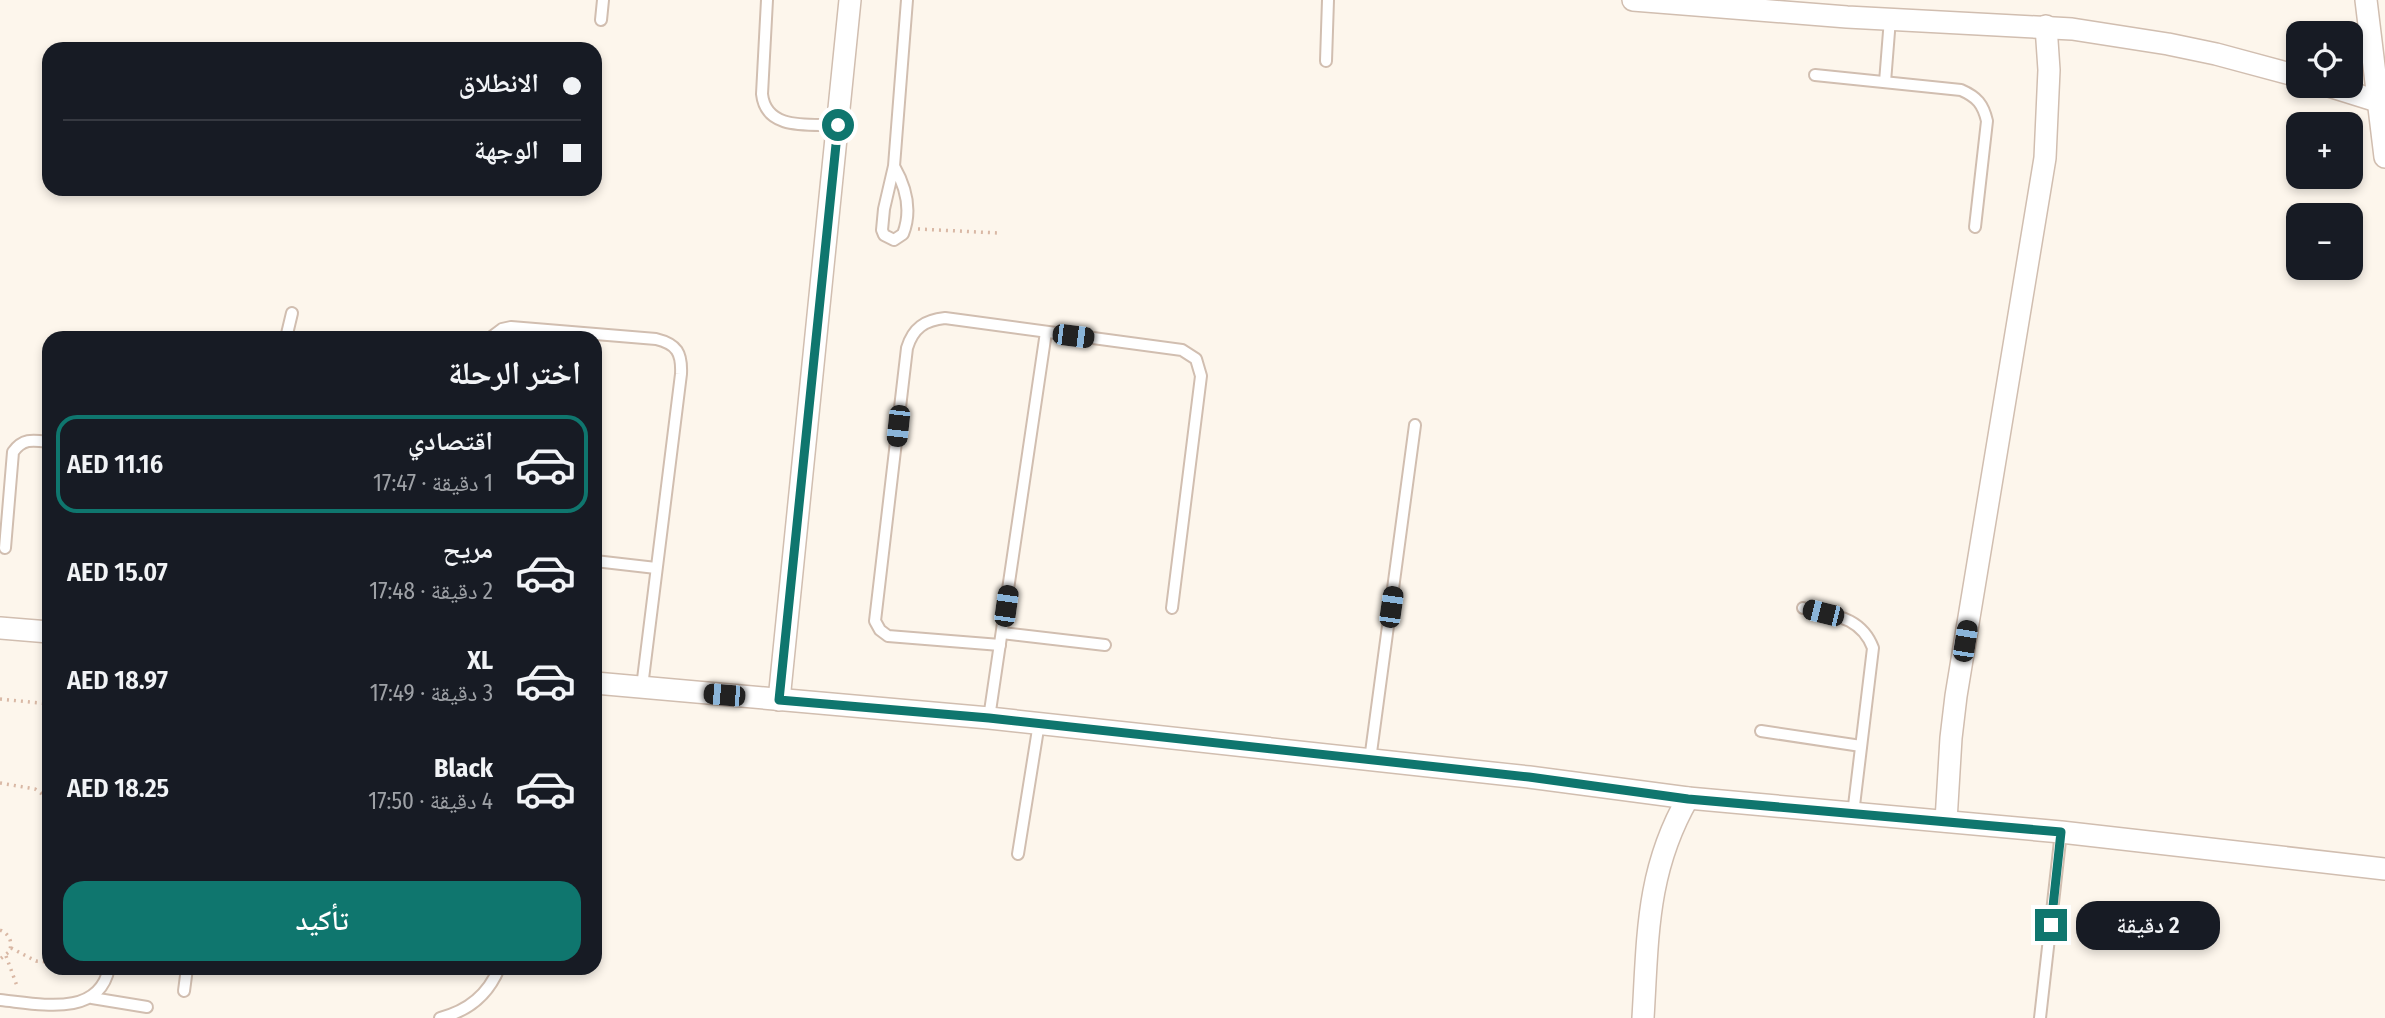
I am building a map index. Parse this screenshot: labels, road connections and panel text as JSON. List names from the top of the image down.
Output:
{
  "page": {
    "map_buttons": ["+", "−"],
    "banner": ["الانطلاق", "الوجهة"],
    "heading": "اختر الرحلة",
    "list": [
      {
        "name": "اقتصادي",
        "note": "1 دقيقة · 17:47",
        "value": "AED 11.16"
      },
      {
        "name": "مريح",
        "note": "2 دقيقة · 17:48",
        "value": "AED 15.07"
      },
      {
        "name": "XL",
        "note": "3 دقيقة · 17:49",
        "value": "AED 18.97"
      },
      {
        "name": "Black",
        "note": "4 دقيقة · 17:50",
        "value": "AED 18.25"
      }
    ],
    "buttons": "تأكيد",
    "bubble": "2 دقيقة"
  }
}
